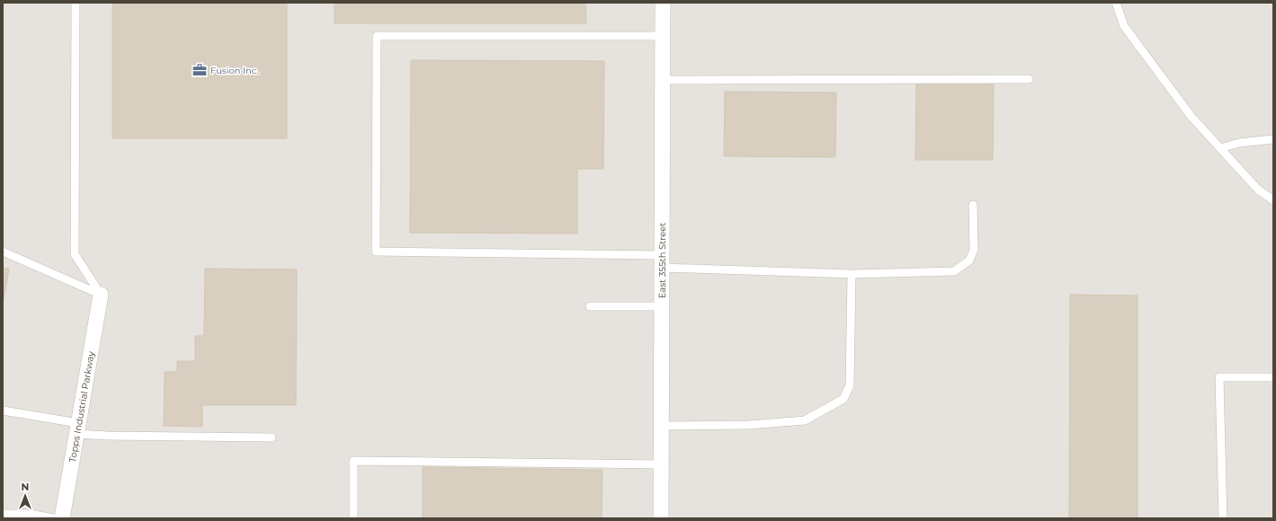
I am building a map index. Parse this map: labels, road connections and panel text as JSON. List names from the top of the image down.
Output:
{
  "streets": {
    "street": ["East 355th Street", "Topps Industrial Parkway"]
  },
  "places": {
    "office": ["Fusion Inc."]
  },
  "north": "top"
}
